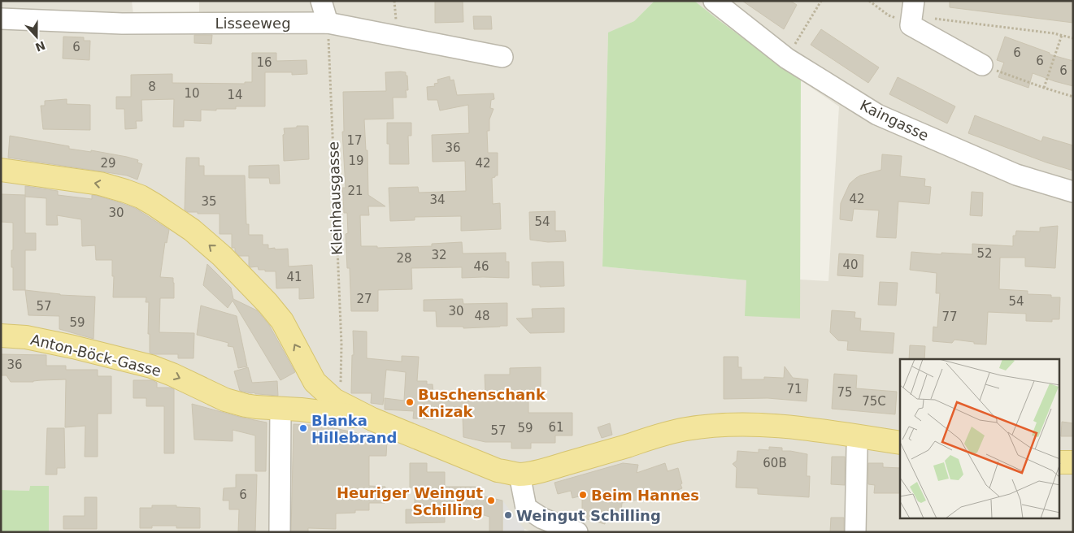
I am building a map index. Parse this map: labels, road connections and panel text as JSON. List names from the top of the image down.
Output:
{
  "streets": {
    "main road": ["Anton-Böck-Gasse"],
    "street": ["Lisseeweg", "Kaingasse"],
    "path": ["Kleinhausgasse"]
  },
  "crossings": [
    ["Lisseeweg", "Kleinhausgasse"]
  ],
  "one_way": ["Anton-Böck-Gasse"],
  "places": [
    "Buschenschank Knizak",
    "Blanka Hillebrand",
    "Beim Hannes",
    "Heuriger Weingut Schilling",
    "Weingut Schilling"
  ],
  "house_numbers": [
    "6",
    "6",
    "6",
    "16",
    "6",
    "8",
    "10",
    "14",
    "17",
    "36",
    "19",
    "29",
    "42",
    "21",
    "42",
    "34",
    "35",
    "30",
    "54",
    "52",
    "32",
    "28",
    "40",
    "46",
    "41",
    "27",
    "54",
    "57",
    "30",
    "48",
    "77",
    "59",
    "36",
    "71",
    "75",
    "75C",
    "61",
    "59",
    "57",
    "60B",
    "6"
  ],
  "north": "bottom"
}
